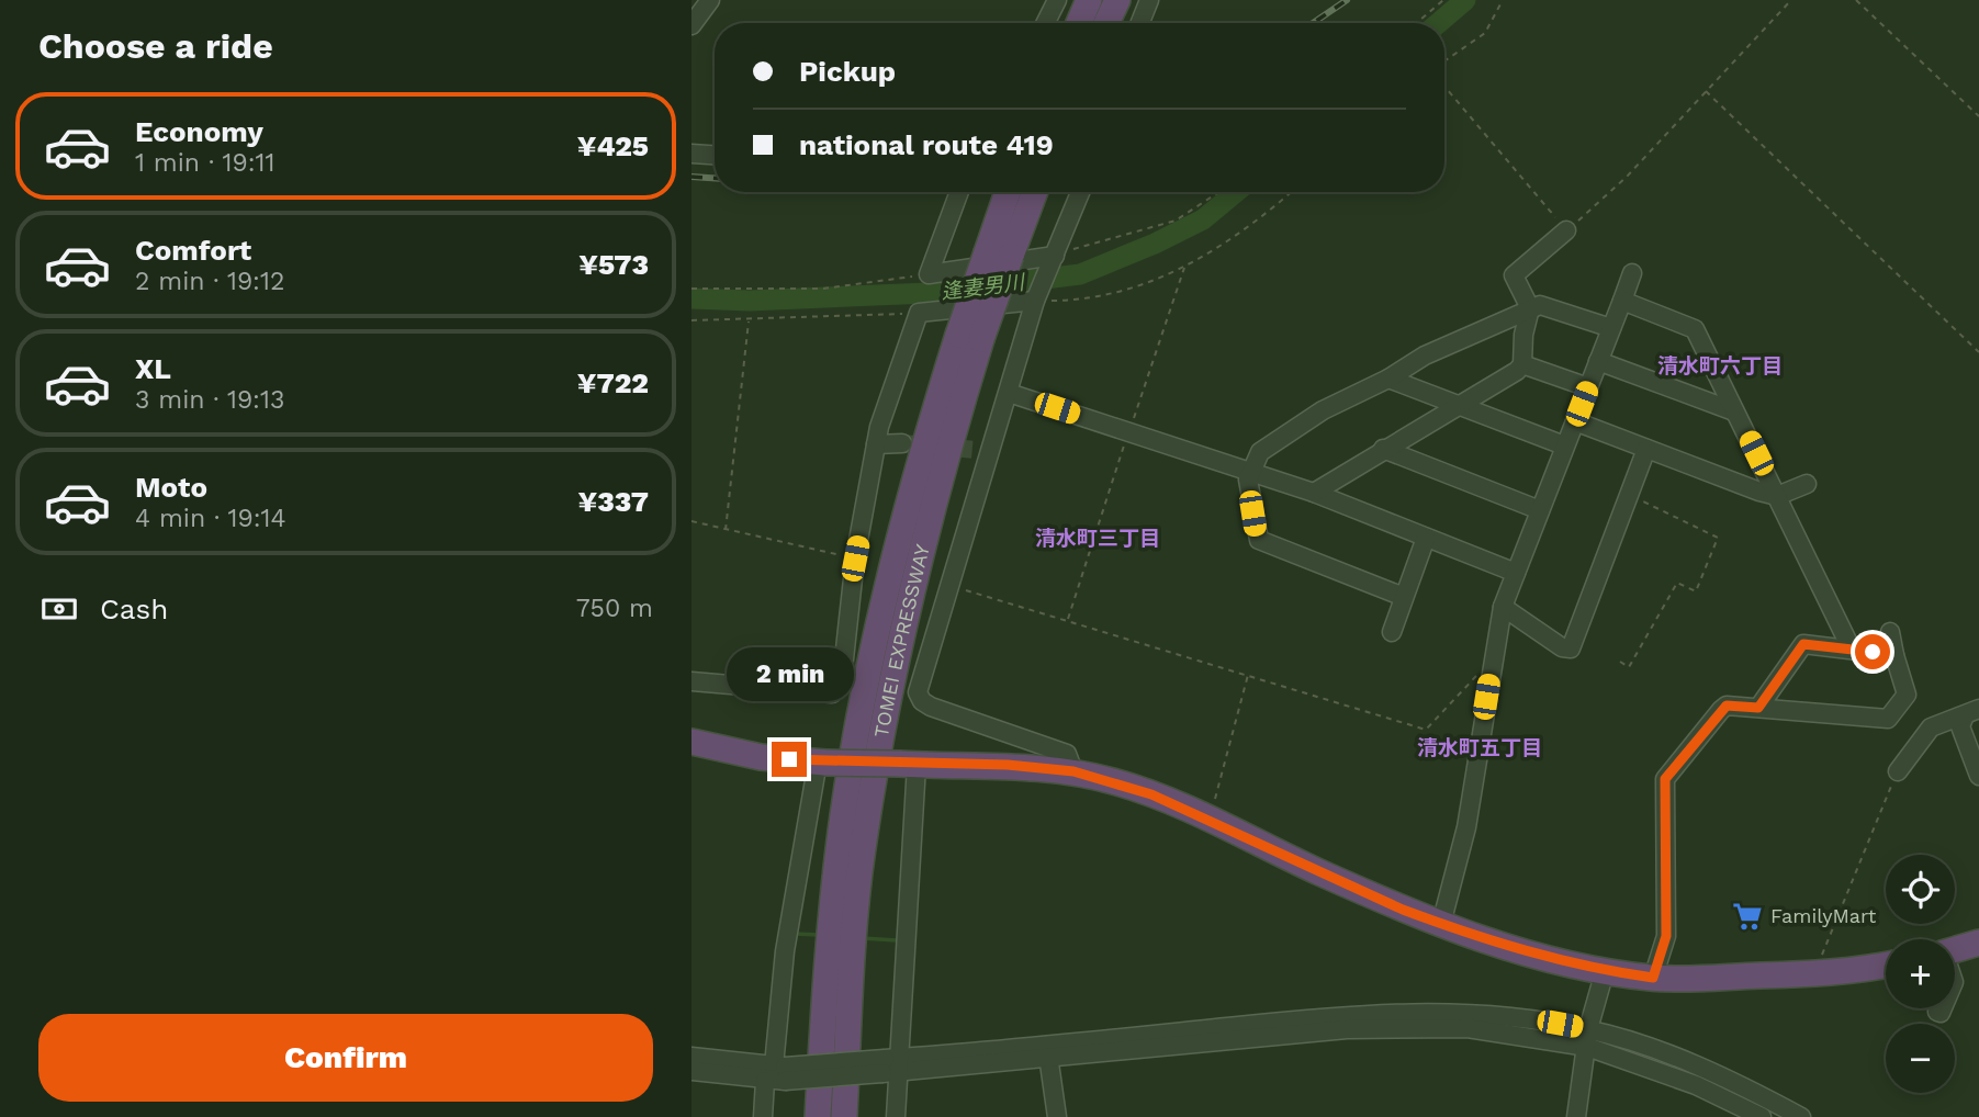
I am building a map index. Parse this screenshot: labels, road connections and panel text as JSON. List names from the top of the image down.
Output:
{
  "streets": {
    "highway": ["TOMEI EXPRESSWAY"]
  },
  "districts": ["清水町六丁目", "清水町三丁目", "清水町五丁目"],
  "water": ["逢妻男川"],
  "places": {
    "supermarket": ["FamilyMart"]
  },
  "page": {
    "heading": "Choose a ride",
    "banner": ["Pickup", "national route 419"],
    "list": [
      {
        "name": "Economy",
        "note": "1 min · 19:11",
        "value": "¥425"
      },
      {
        "name": "Comfort",
        "note": "2 min · 19:12",
        "value": "¥573"
      },
      {
        "name": "XL",
        "note": "3 min · 19:13",
        "value": "¥722"
      },
      {
        "name": "Moto",
        "note": "4 min · 19:14",
        "value": "¥337"
      }
    ],
    "pay": ["Cash", "750 m"],
    "bubble": "2 min",
    "map_buttons": ["+", "−"],
    "buttons": "Confirm"
  }
}
